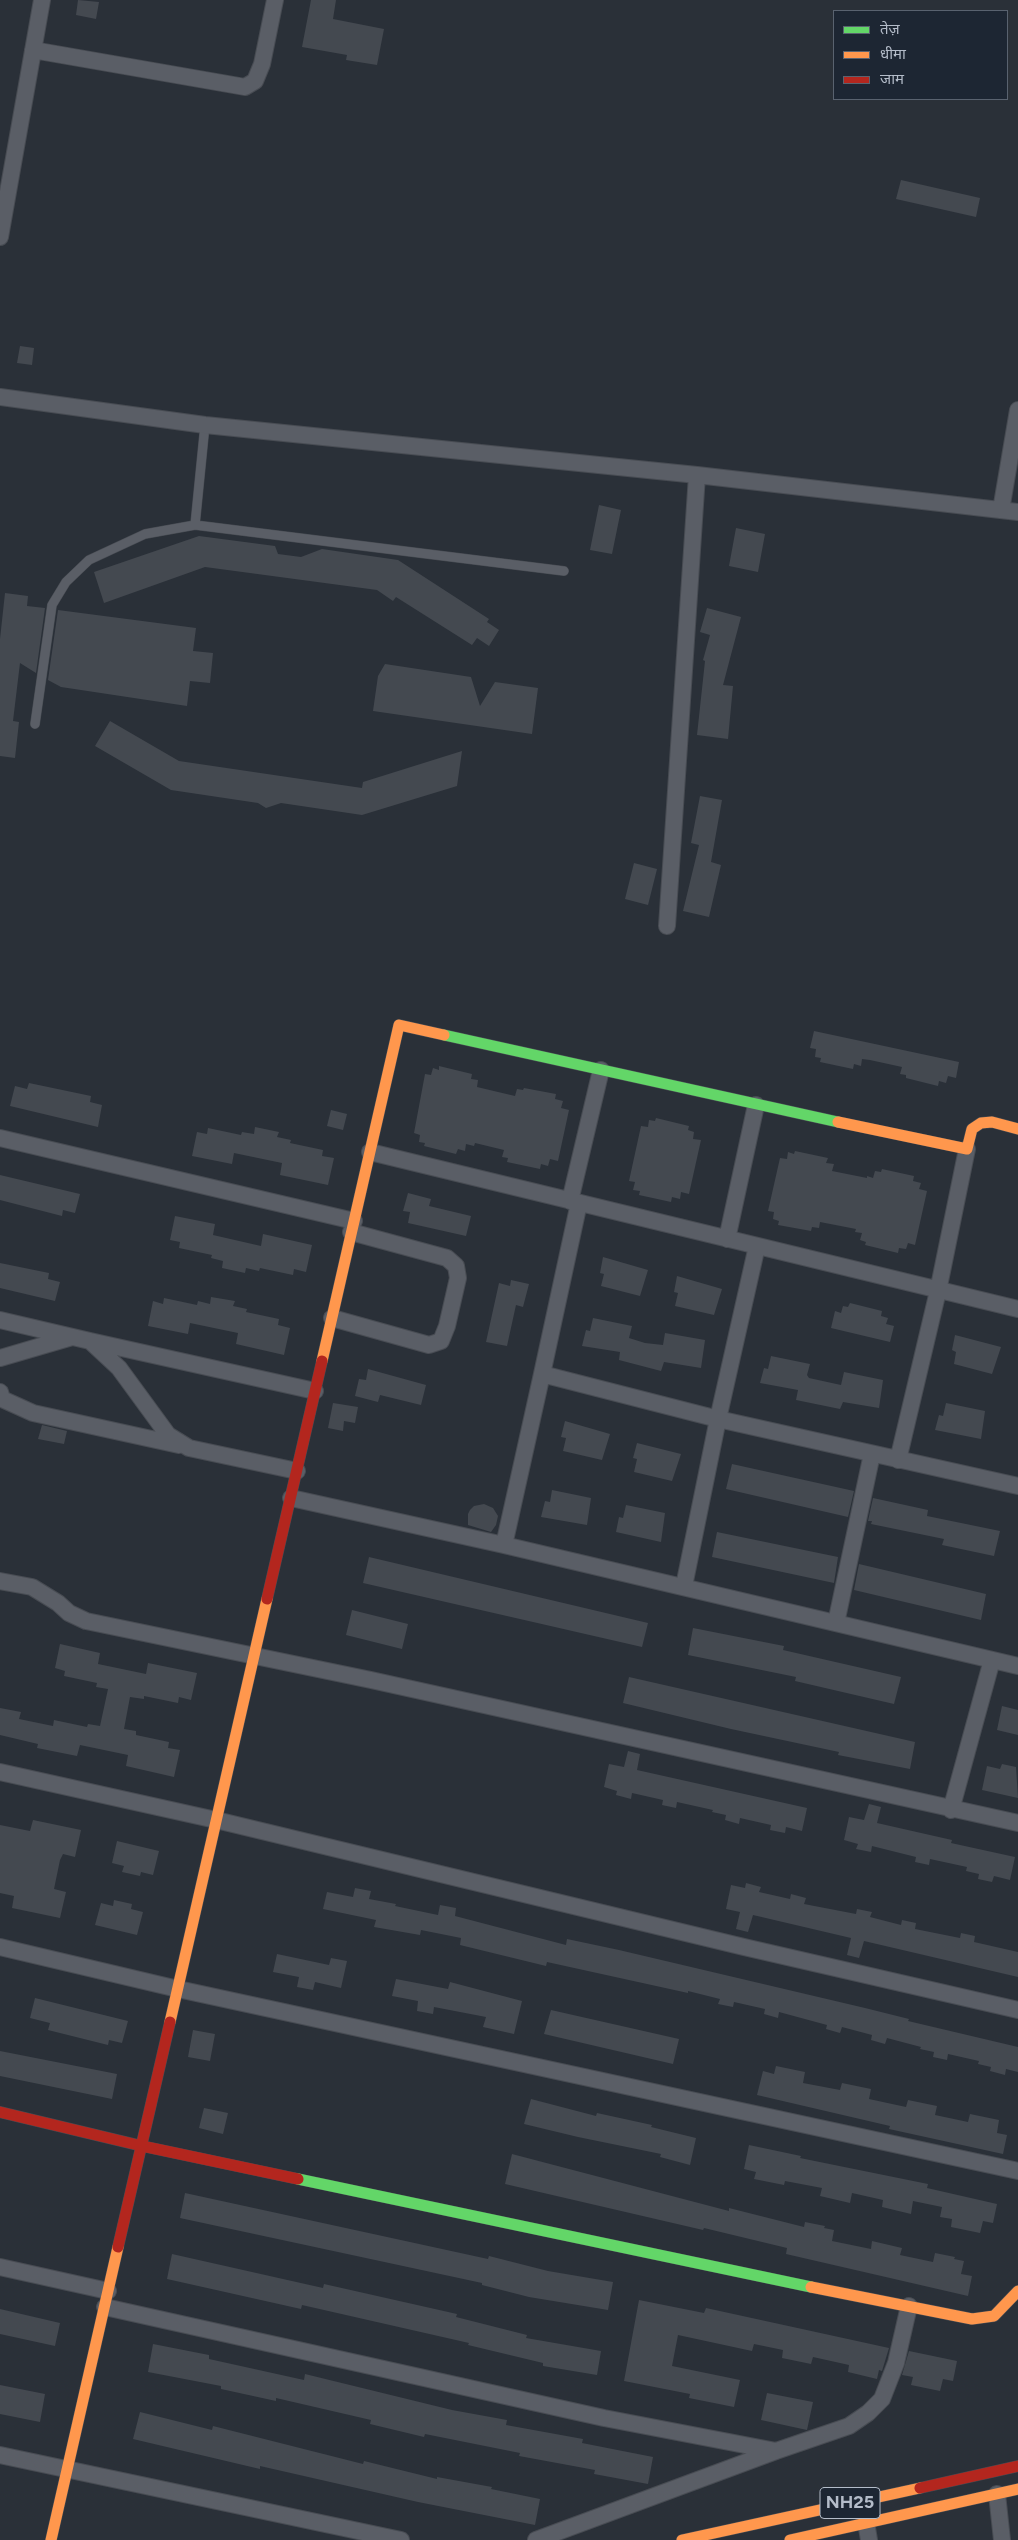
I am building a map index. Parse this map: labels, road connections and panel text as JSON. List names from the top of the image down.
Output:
{
  "streets": {
    "street": ["NH25"]
  },
  "legend": ["तेज़", "धीमा", "जाम"]
}
